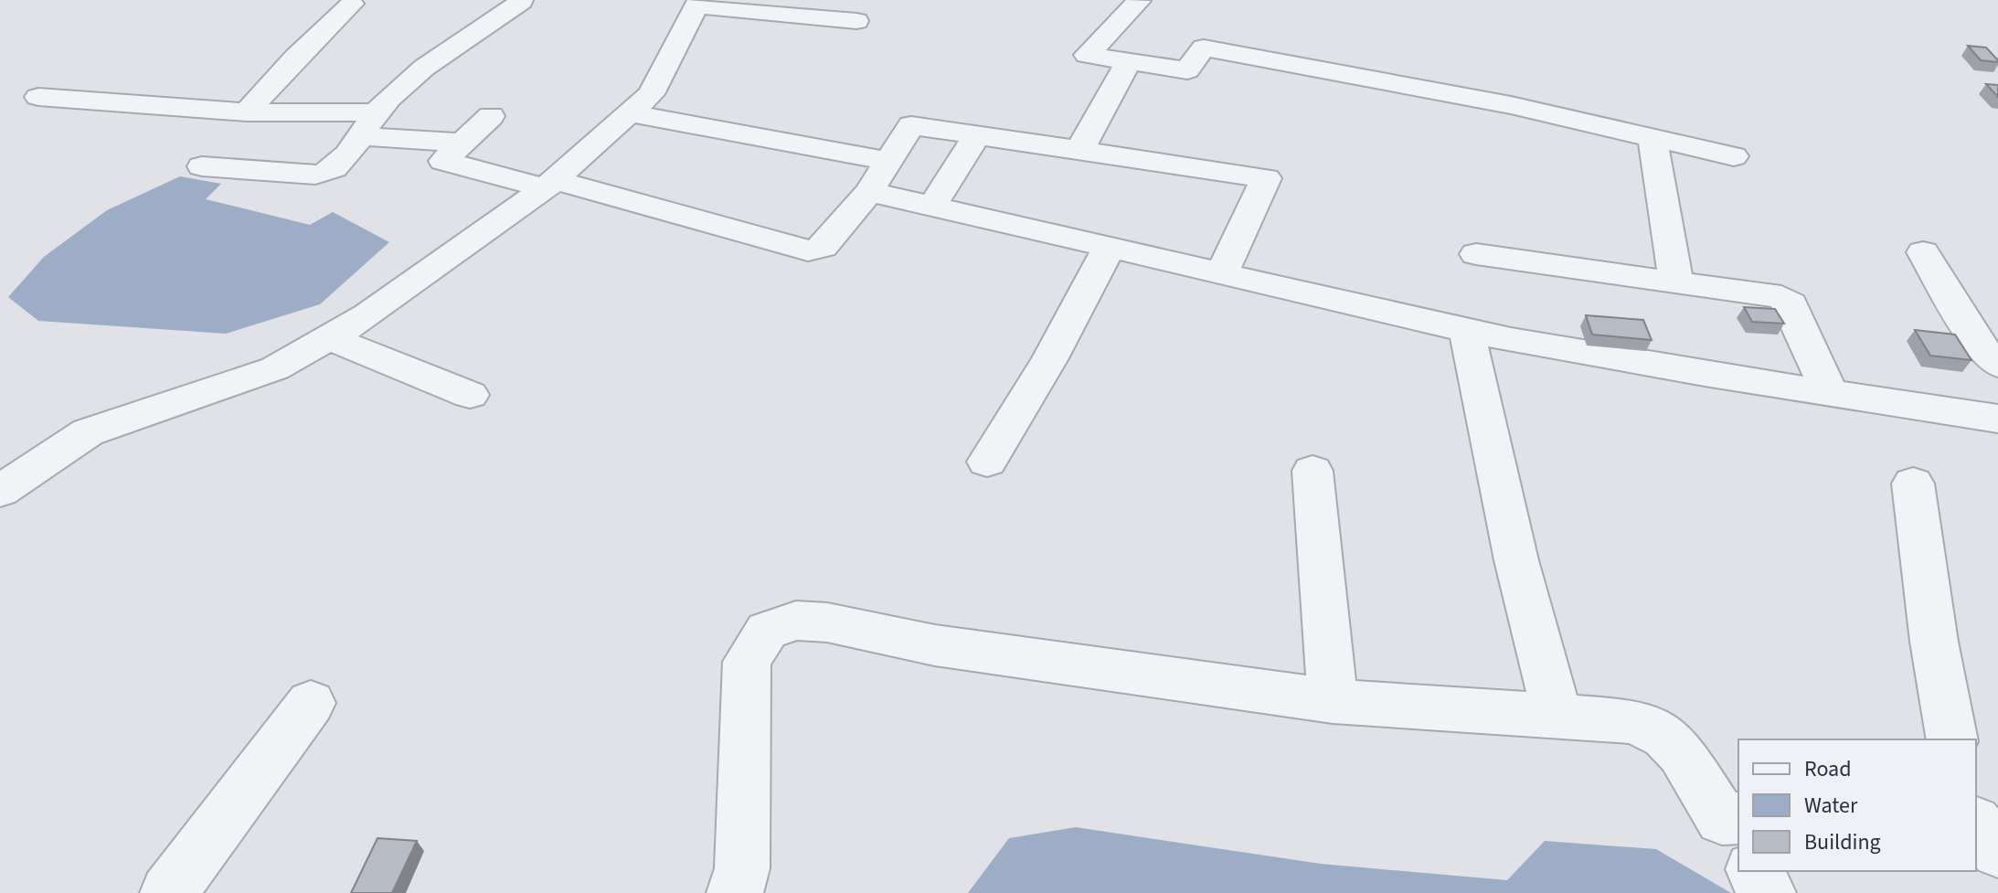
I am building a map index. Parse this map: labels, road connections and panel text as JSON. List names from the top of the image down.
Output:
{
  "legend": ["Road", "Water", "Building"]
}
